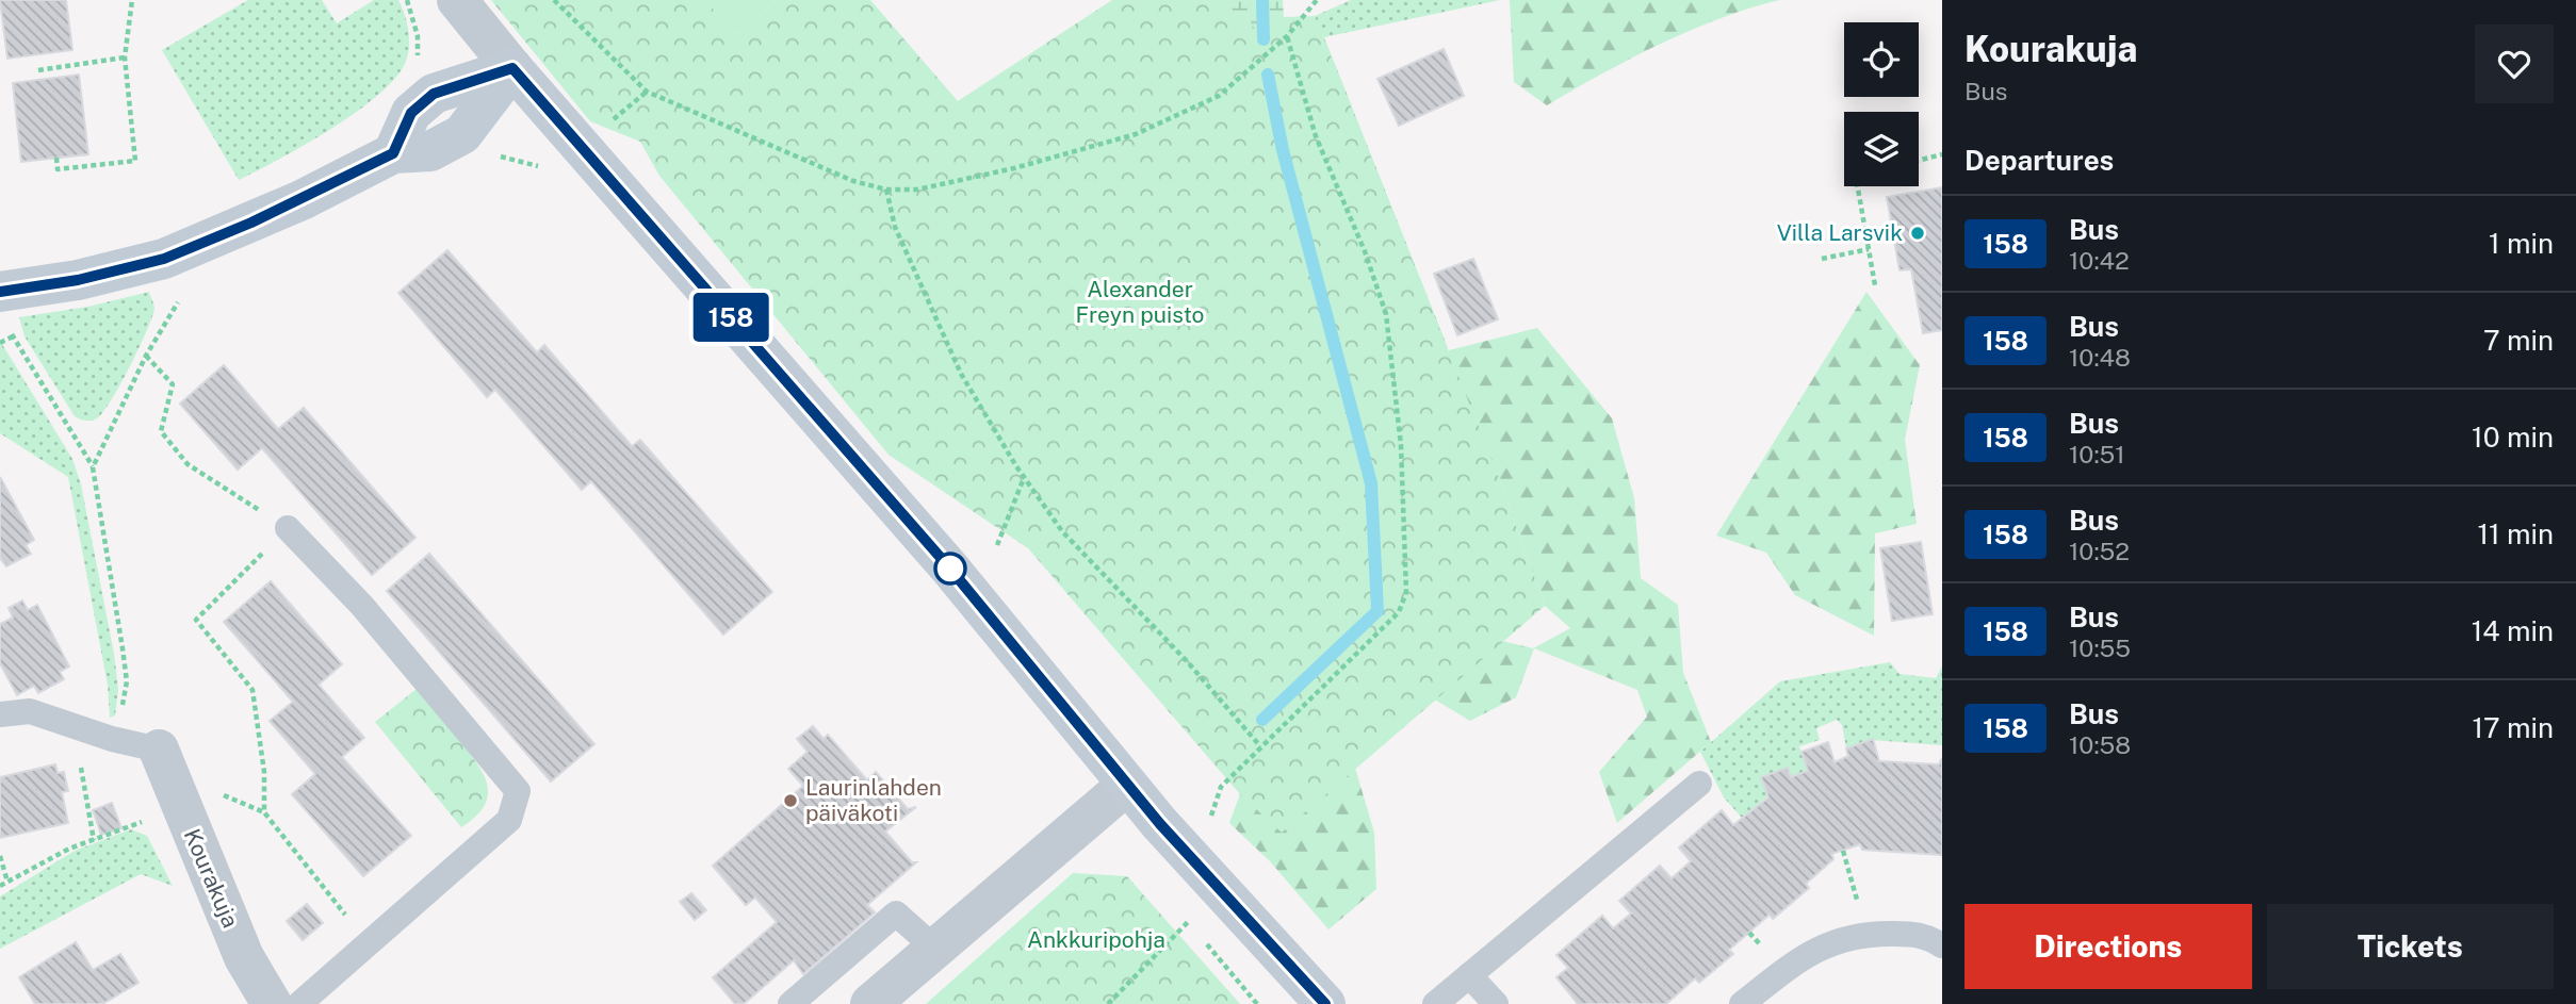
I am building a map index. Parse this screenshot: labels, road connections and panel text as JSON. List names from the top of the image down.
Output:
{
  "streets": {
    "street": ["Kourakuja"]
  },
  "parks": ["Alexander Freyn puisto", "Ankkuripohja"],
  "places": ["Villa Larsvik", "Laurinlahden päiväkoti"],
  "lines": ["bus line 158"],
  "page": {
    "on_map": "158",
    "heading": [
      ["Kourakuja", "Bus"],
      "Departures"
    ],
    "list": [
      {
        "mark": "158",
        "name": "Bus",
        "note": "10:42",
        "value": "1 min"
      },
      {
        "mark": "158",
        "name": "Bus",
        "note": "10:48",
        "value": "7 min"
      },
      {
        "mark": "158",
        "name": "Bus",
        "note": "10:51",
        "value": "10 min"
      },
      {
        "mark": "158",
        "name": "Bus",
        "note": "10:52",
        "value": "11 min"
      },
      {
        "mark": "158",
        "name": "Bus",
        "note": "10:55",
        "value": "14 min"
      },
      {
        "mark": "158",
        "name": "Bus",
        "note": "10:58",
        "value": "17 min"
      }
    ],
    "buttons": ["Directions", "Tickets"]
  }
}
